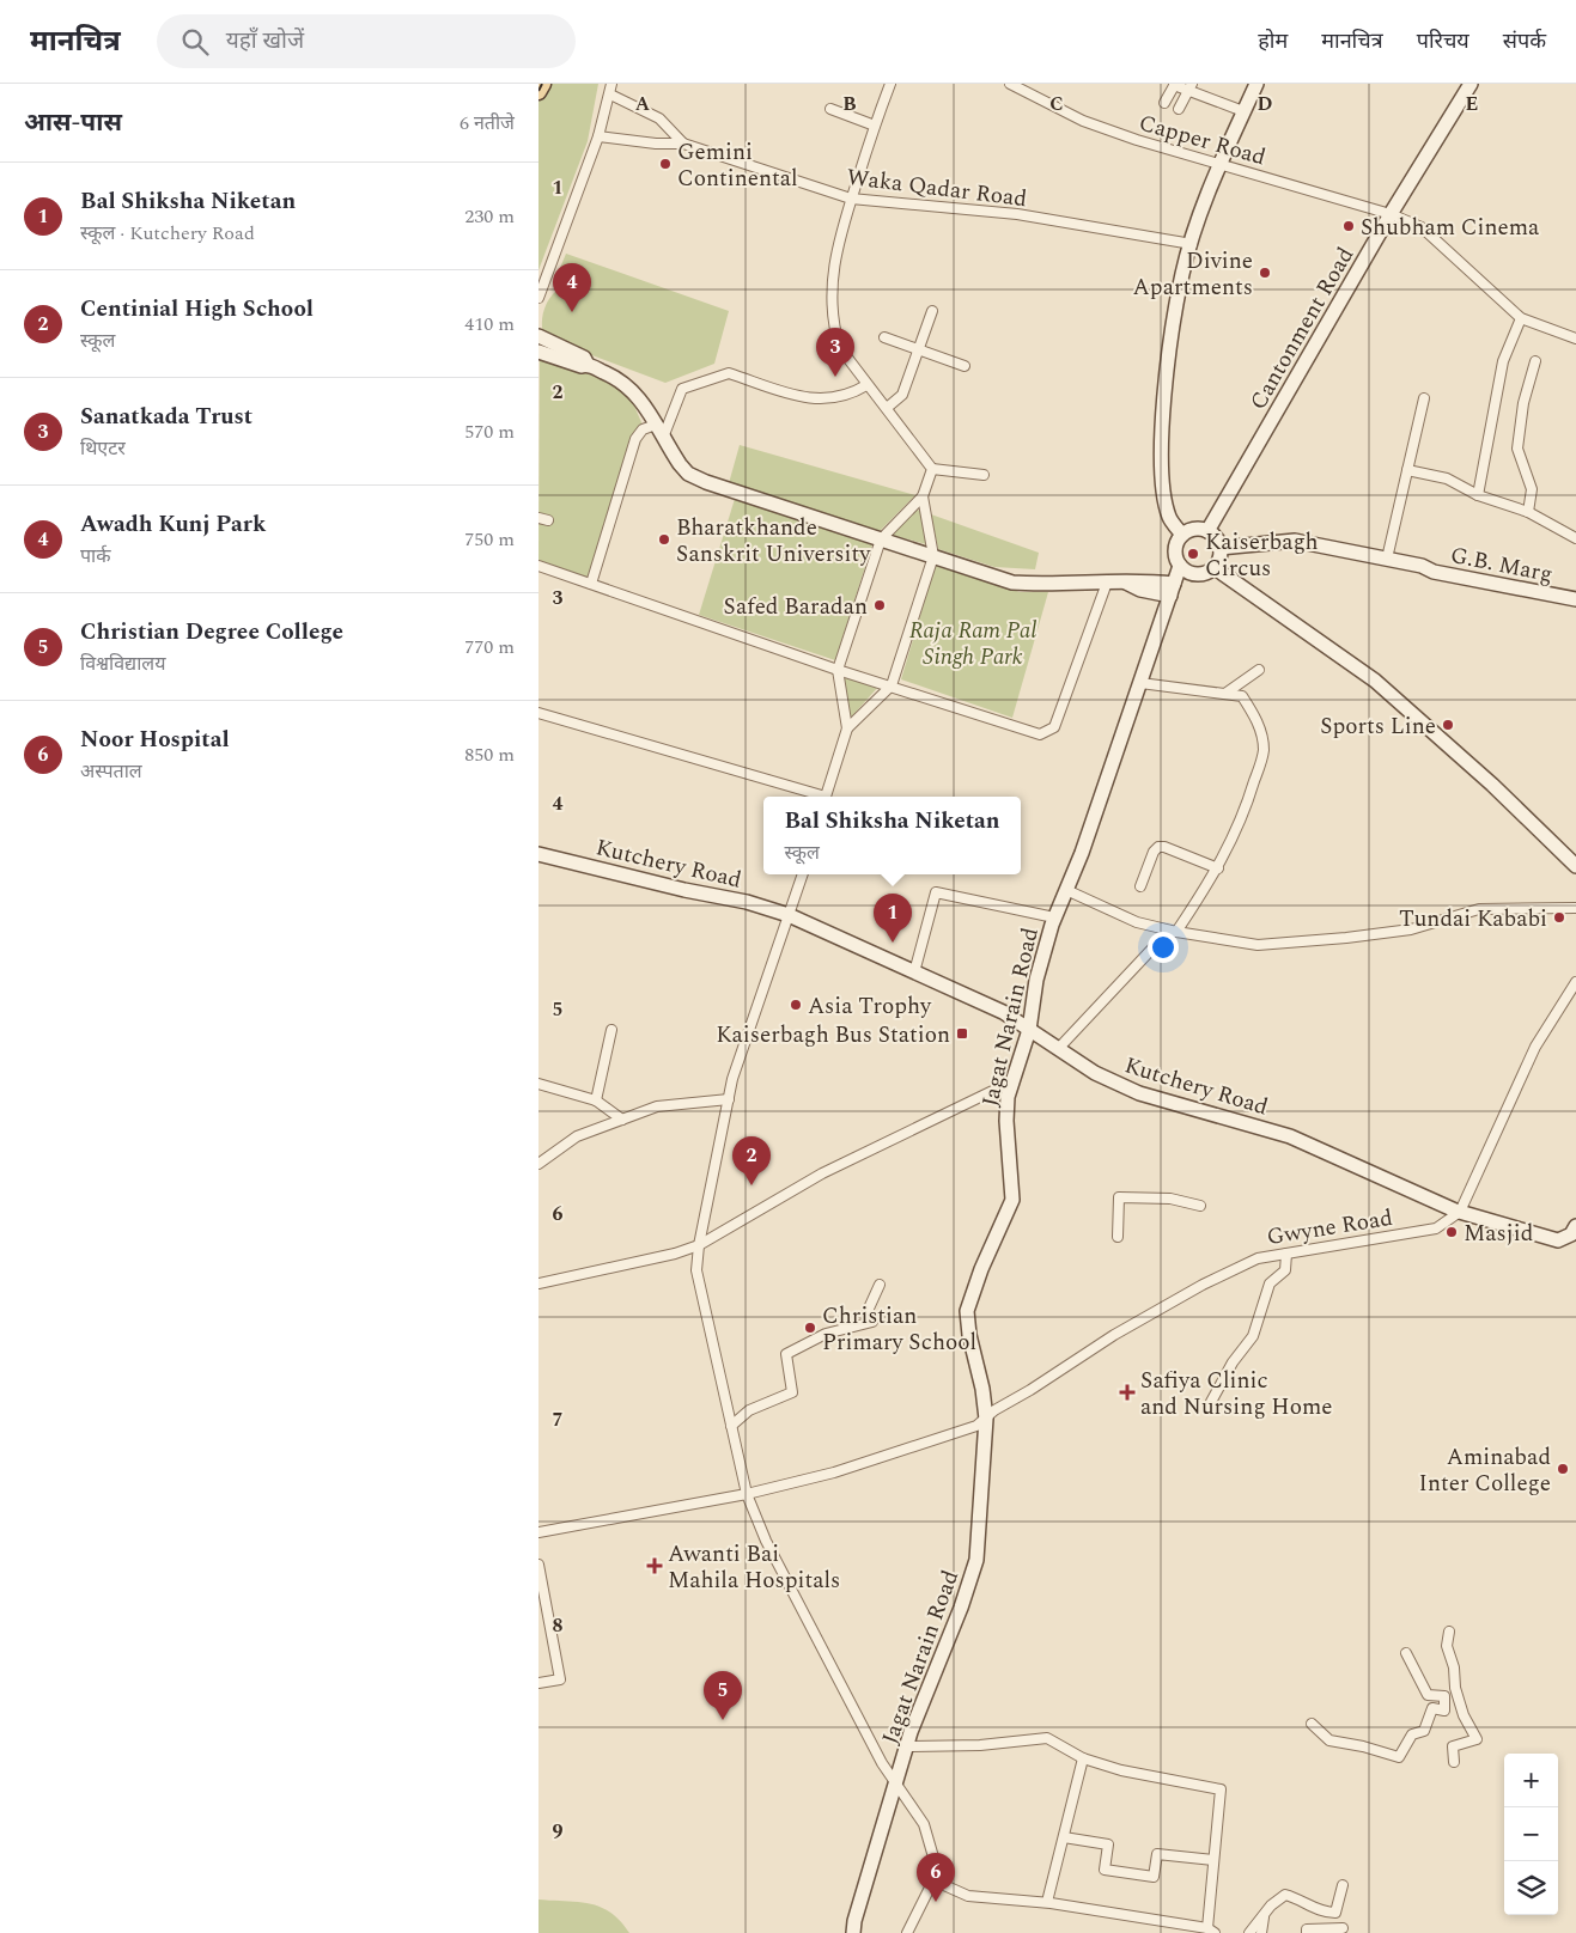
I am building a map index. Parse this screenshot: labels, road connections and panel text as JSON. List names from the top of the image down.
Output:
{
  "streets": {
    "street": [
      "Capper Road",
      "Waka Qadar Road",
      "Cantonment Road",
      "G.B. Marg",
      "Kutchery Road",
      "Jagat Narain Road",
      "Gwyne Road"
    ]
  },
  "crossings": [
    ["Capper Road", "Cantonment Road"],
    ["Cantonment Road", "Jagat Narain Road"],
    ["Kutchery Road", "Jagat Narain Road"],
    ["Kutchery Road", "Gwyne Road"],
    ["Jagat Narain Road", "Gwyne Road"]
  ],
  "parks": ["Raja Ram Pal Singh Park"],
  "places": {
    "other": [
      "Gemini Continental",
      "Shubham Cinema",
      "Divine Apartments",
      "Bharatkhande Sanskrit University",
      "Kaiserbagh Circus",
      "Safed Baradan",
      "Sports Line",
      "Tundai Kababi",
      "Asia Trophy",
      "Masjid",
      "Christian Primary School",
      "Aminabad Inter College"
    ],
    "transit": ["Kaiserbagh Bus Station"],
    "health": ["Safiya Clinic and Nursing Home", "Awanti Bai Mahila Hospitals"]
  },
  "page": {
    "header": "मानचित्र",
    "search": "यहाँ खोजें",
    "nav": [
      "होम",
      "मानचित्र",
      "परिचय",
      "संपर्क"
    ],
    "heading": ["आस-पास", "6 नतीजे"],
    "list": [
      {
        "mark": "1",
        "name": "Bal Shiksha Niketan",
        "note": "स्कूल · Kutchery Road",
        "value": "230 m"
      },
      {
        "mark": "2",
        "name": "Centinial High School",
        "note": "स्कूल",
        "value": "410 m"
      },
      {
        "mark": "3",
        "name": "Sanatkada Trust",
        "note": "थिएटर",
        "value": "570 m"
      },
      {
        "mark": "4",
        "name": "Awadh Kunj Park",
        "note": "पार्क",
        "value": "750 m"
      },
      {
        "mark": "5",
        "name": "Christian Degree College",
        "note": "विश्वविद्यालय",
        "value": "770 m"
      },
      {
        "mark": "6",
        "name": "Noor Hospital",
        "note": "अस्पताल",
        "value": "850 m"
      }
    ],
    "pins": [
      "4",
      "3",
      "1",
      "2",
      "5",
      "6"
    ],
    "popup": ["Bal Shiksha Niketan", "स्कूल"],
    "map_buttons": ["+", "−"]
  },
  "grid": {
    "columns": [
      "A",
      "B",
      "C",
      "D",
      "E"
    ],
    "rows": [
      "1",
      "2",
      "3",
      "4",
      "5",
      "6",
      "7",
      "8",
      "9"
    ]
  }
}
